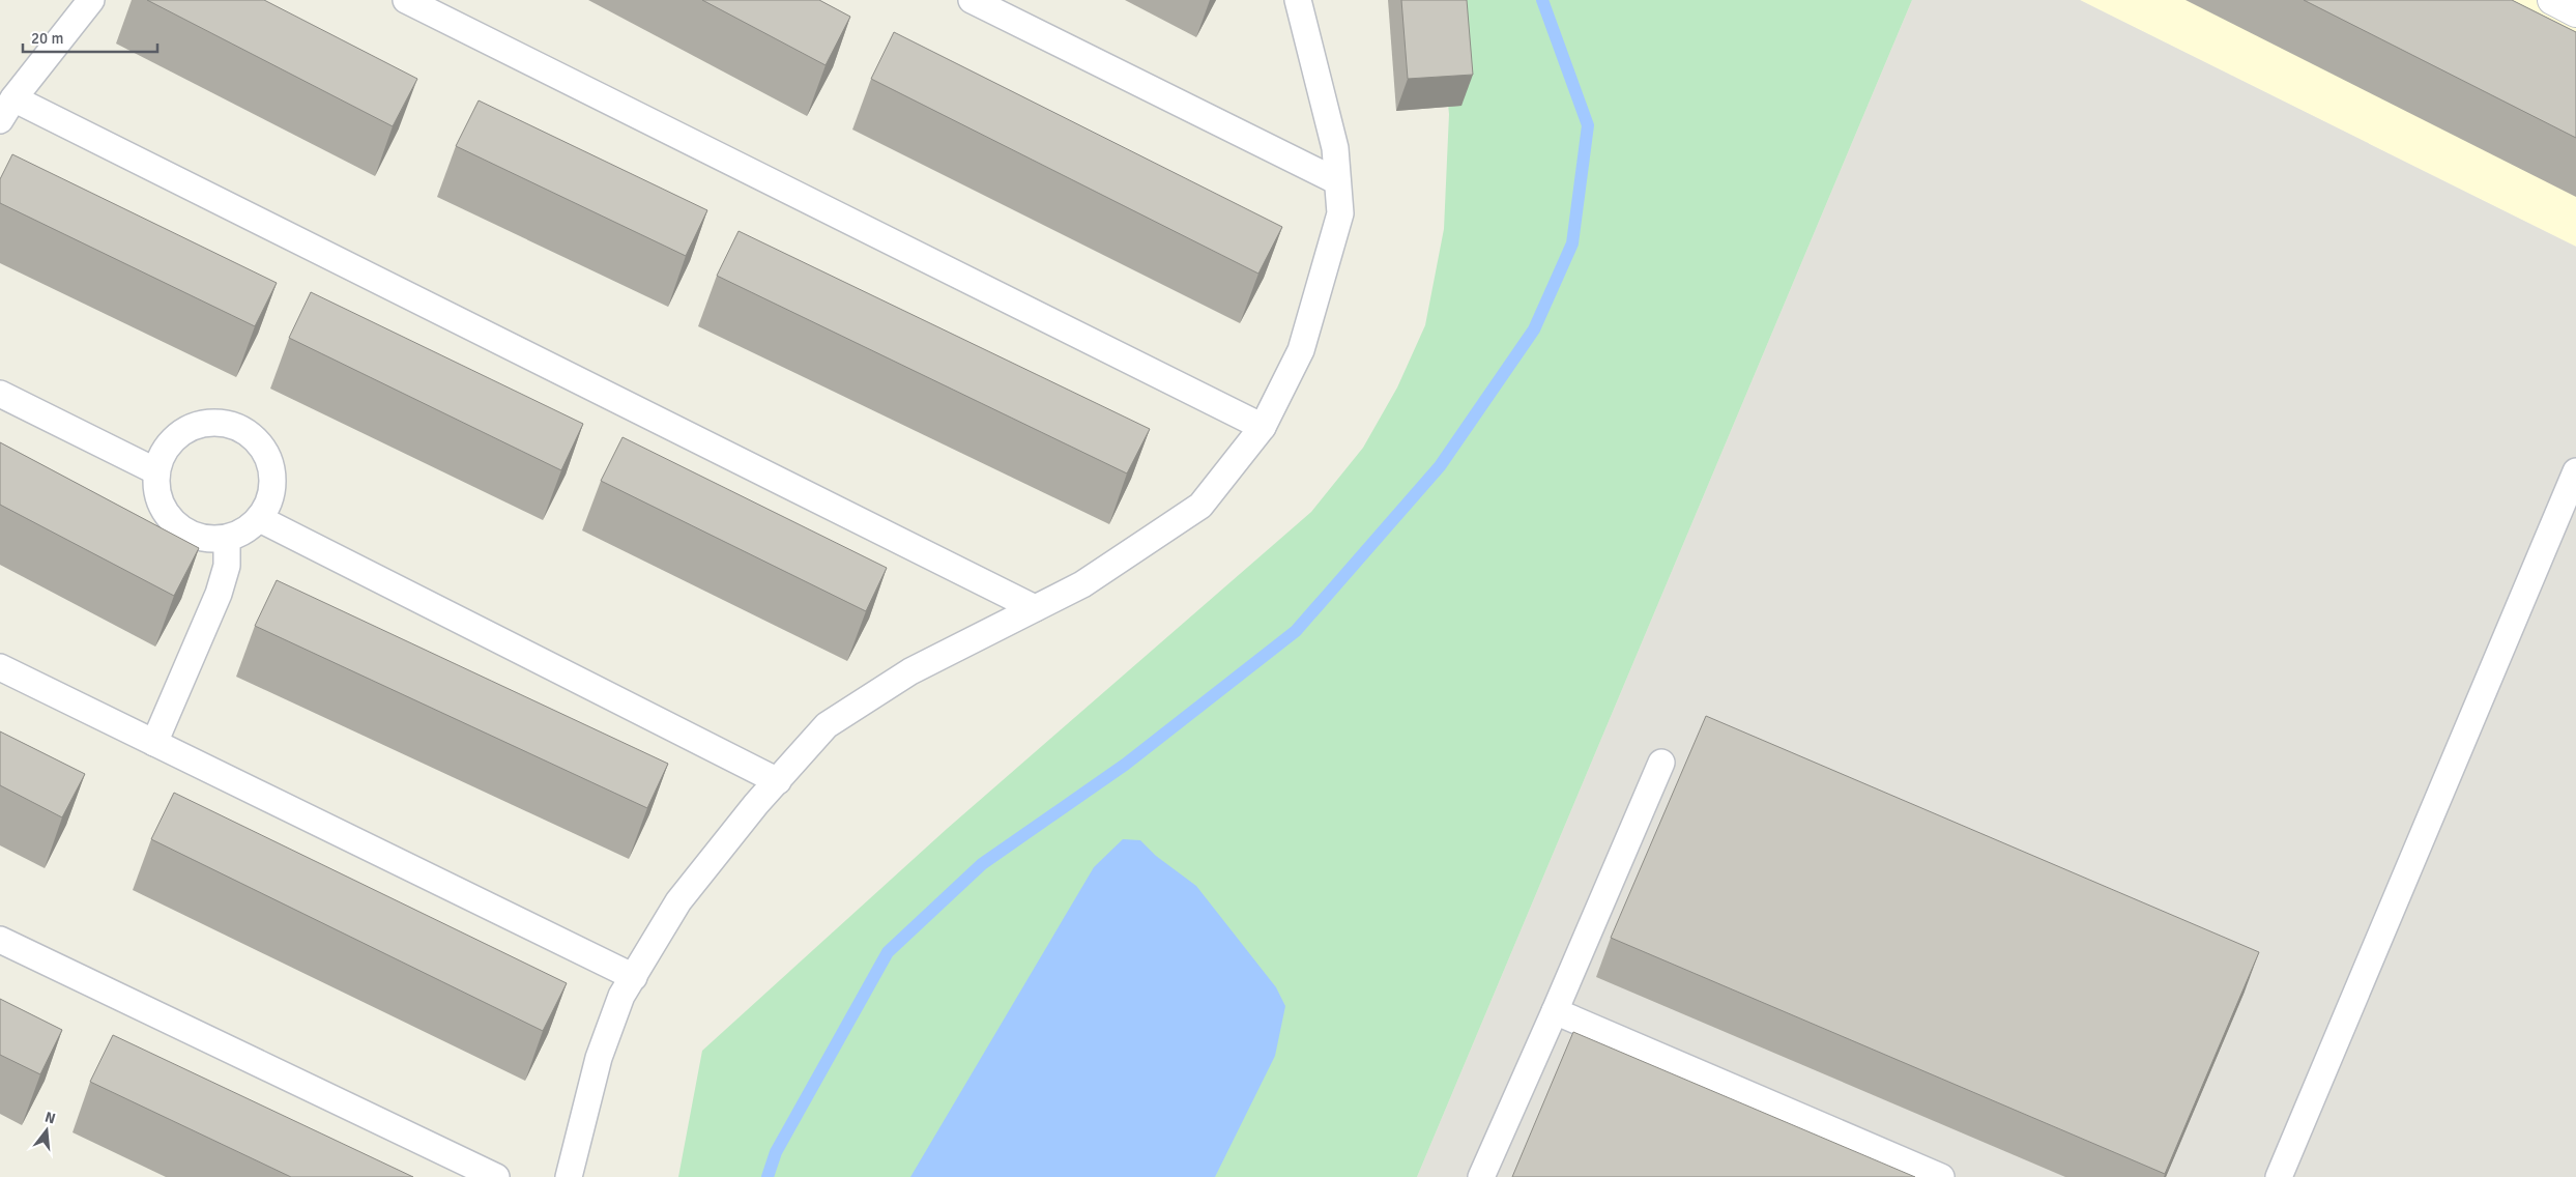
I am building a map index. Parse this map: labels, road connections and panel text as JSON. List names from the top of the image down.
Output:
{
  "scale_bar": "20 m",
  "north": "top"
}
